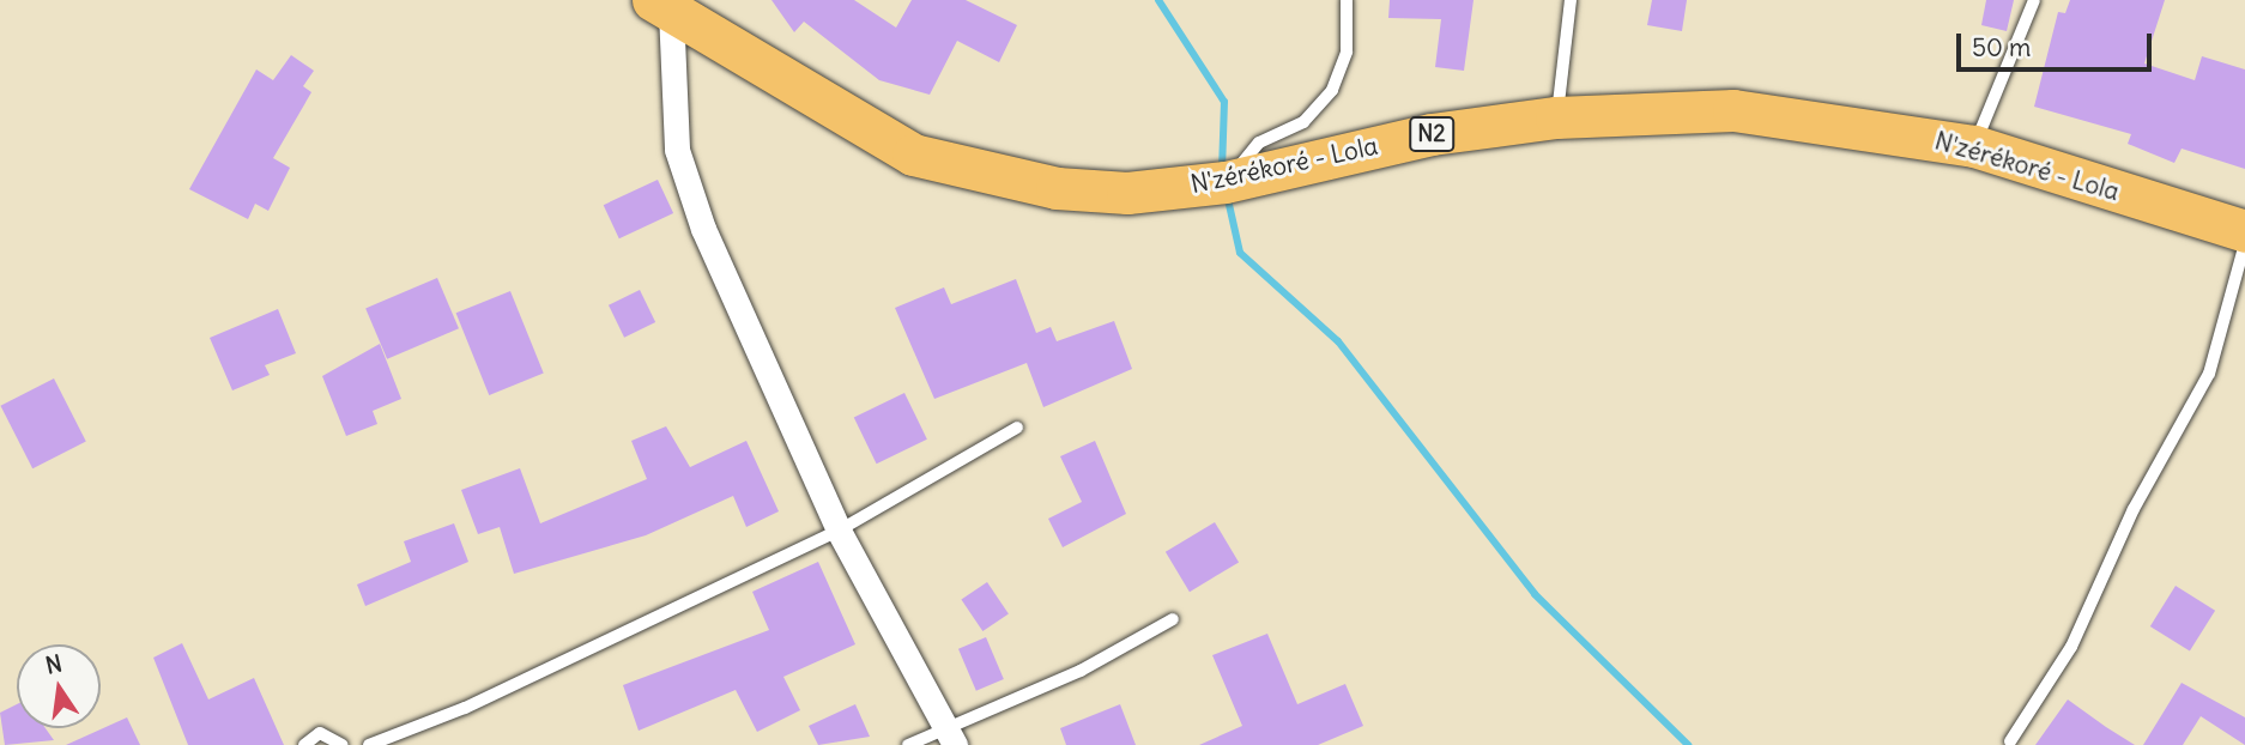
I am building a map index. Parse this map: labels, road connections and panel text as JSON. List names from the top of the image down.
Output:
{
  "streets": {
    "highway": ["N2", "N'zérékoré - Lola"]
  },
  "scale_bar": "50 m",
  "north": "top"
}
